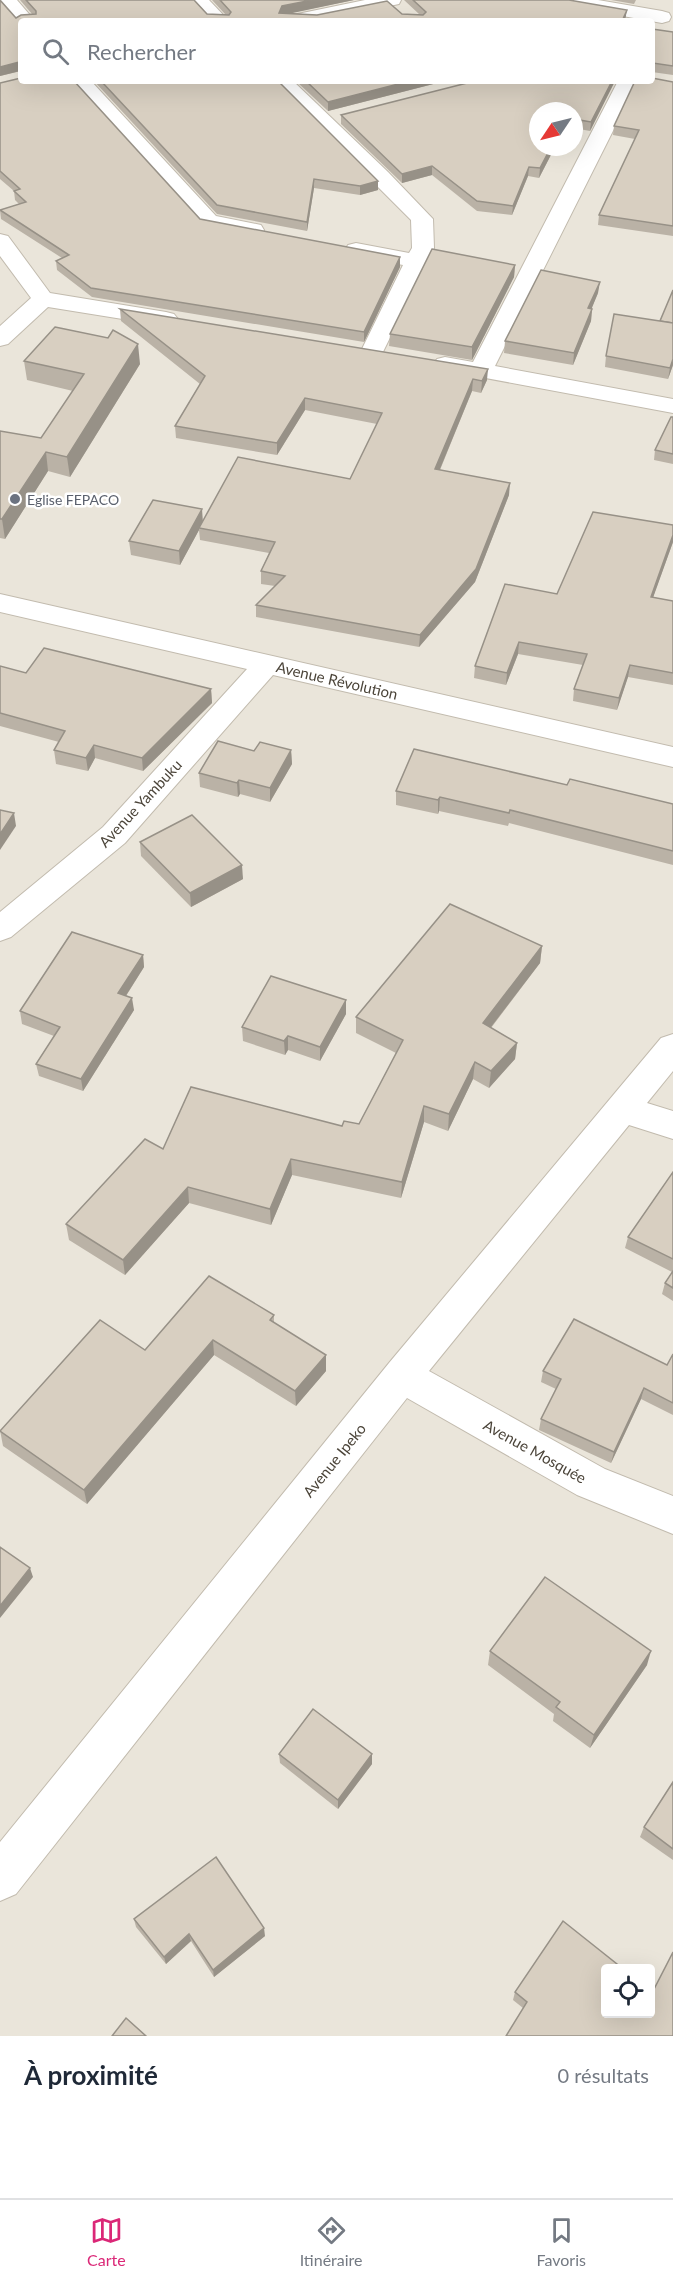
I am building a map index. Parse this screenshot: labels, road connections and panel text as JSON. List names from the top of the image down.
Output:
{
  "streets": {
    "street": [
      "Avenue Révolution",
      "Avenue Yambuku",
      "Avenue Mosquée",
      "Avenue Ipeko"
    ]
  },
  "crossings": [
    ["Avenue Révolution", "Avenue Yambuku"],
    ["Avenue Mosquée", "Avenue Ipeko"]
  ],
  "places": ["Eglise FEPACO"],
  "north": "bottom left",
  "page": {
    "search": "Rechercher",
    "heading": ["À proximité", "0 résultats"],
    "nav": ["Carte", "Itinéraire", "Favoris"]
  }
}
